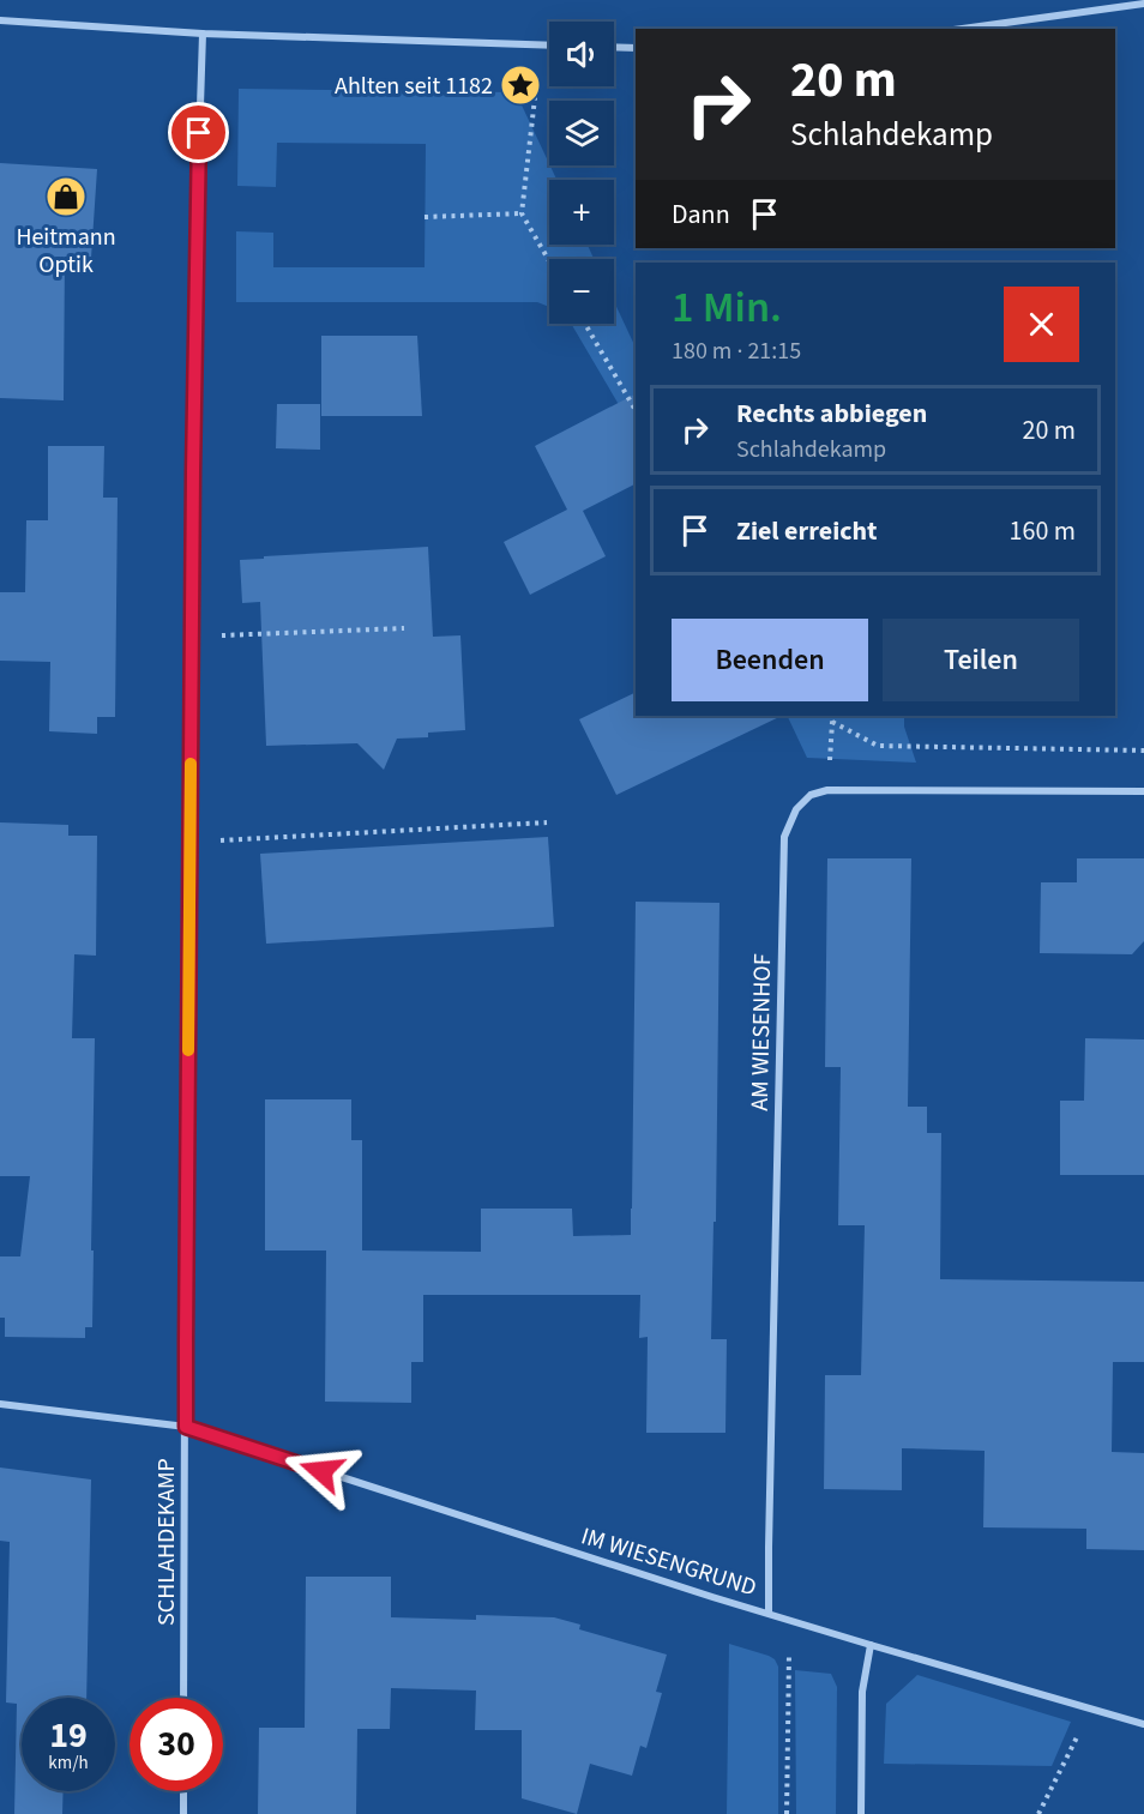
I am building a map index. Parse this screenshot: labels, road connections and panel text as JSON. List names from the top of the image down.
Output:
{
  "streets": {
    "street": ["AM WIESENHOF", "SCHLAHDEKAMP", "IM WIESENGRUND"]
  },
  "crossings": [
    ["AM WIESENHOF", "IM WIESENGRUND"],
    ["SCHLAHDEKAMP", "IM WIESENGRUND"]
  ],
  "places": {
    "place": ["Ahlten seit 1182"],
    "shop": ["Heitmann Optik"]
  },
  "page": {
    "map_buttons": ["+", "−"],
    "turn": ["20 m", "Schlahdekamp"],
    "then": "Dann",
    "heading": ["1 Min.", "180 m · 21:15"],
    "list": [
      {
        "name": "Rechts abbiegen",
        "note": "Schlahdekamp",
        "value": "20 m"
      },
      {
        "name": "Ziel erreicht",
        "value": "160 m"
      }
    ],
    "buttons": ["Beenden", "Teilen"],
    "speed": "19 km/h",
    "limit": "30"
  }
}
